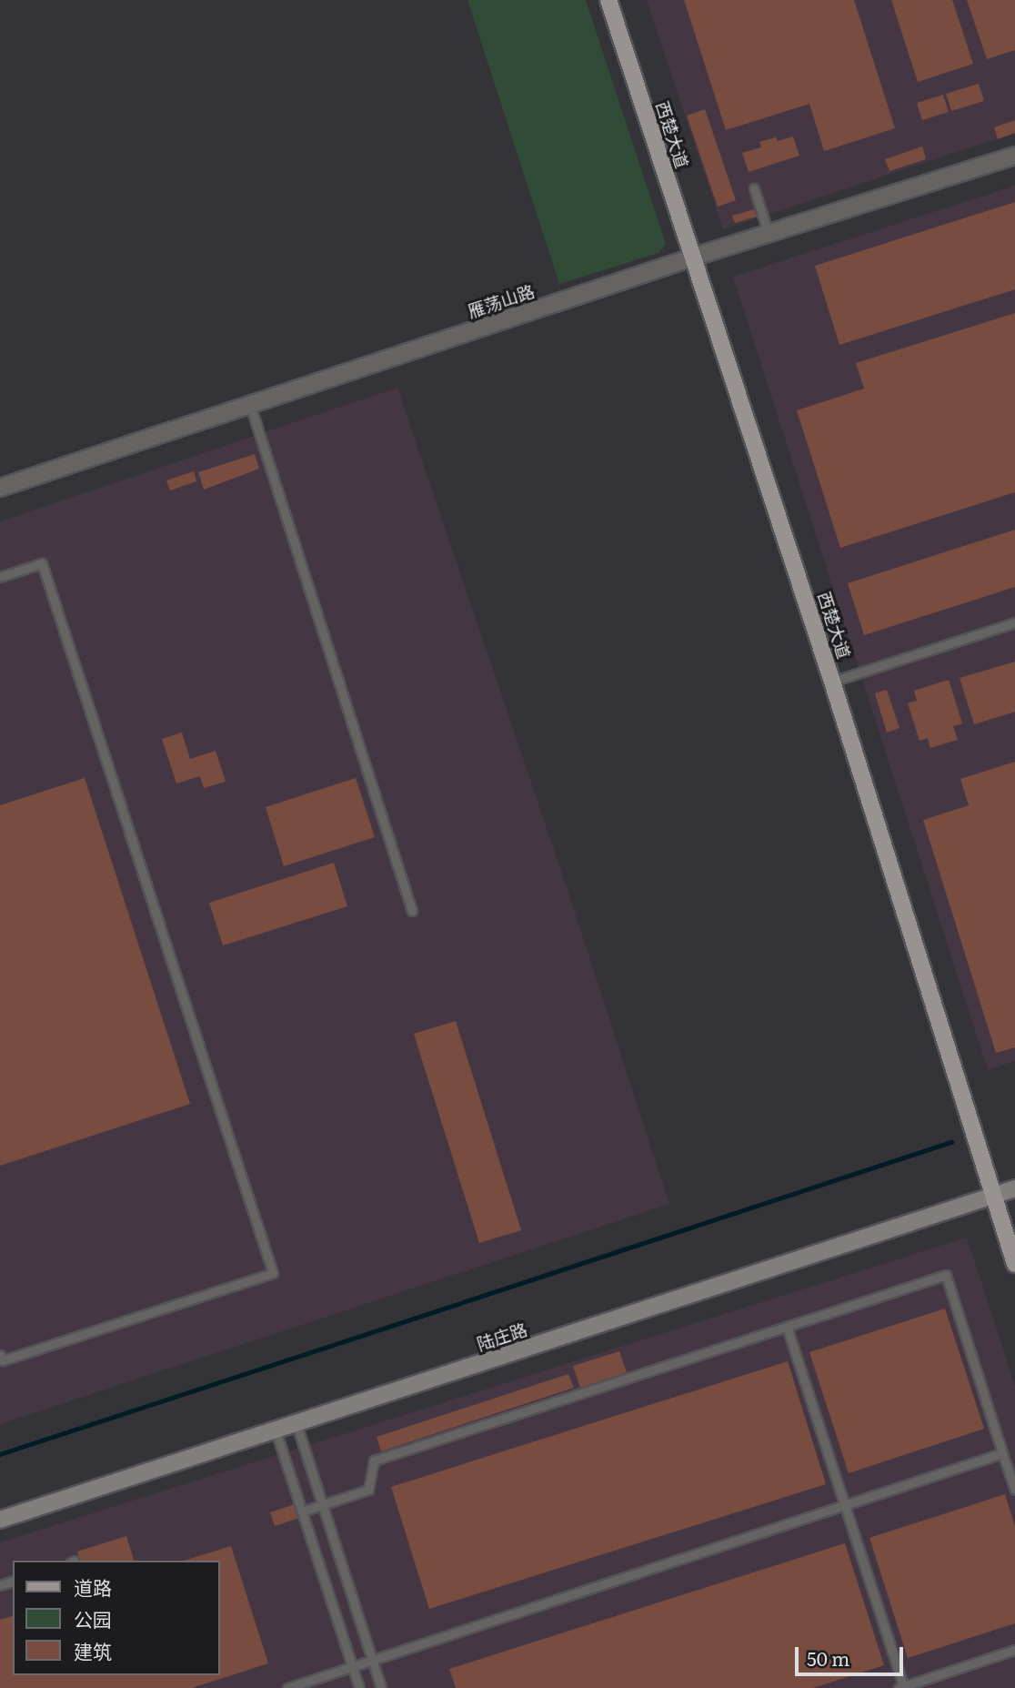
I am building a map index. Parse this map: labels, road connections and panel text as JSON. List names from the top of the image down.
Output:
{
  "streets": {
    "main road": ["西楚大道"],
    "street": ["雁荡山路", "陆庄路"]
  },
  "crossings": [
    ["西楚大道", "雁荡山路"],
    ["西楚大道", "陆庄路"]
  ],
  "legend": ["道路", "公园", "建筑"],
  "scale_bar": "50 m"
}
